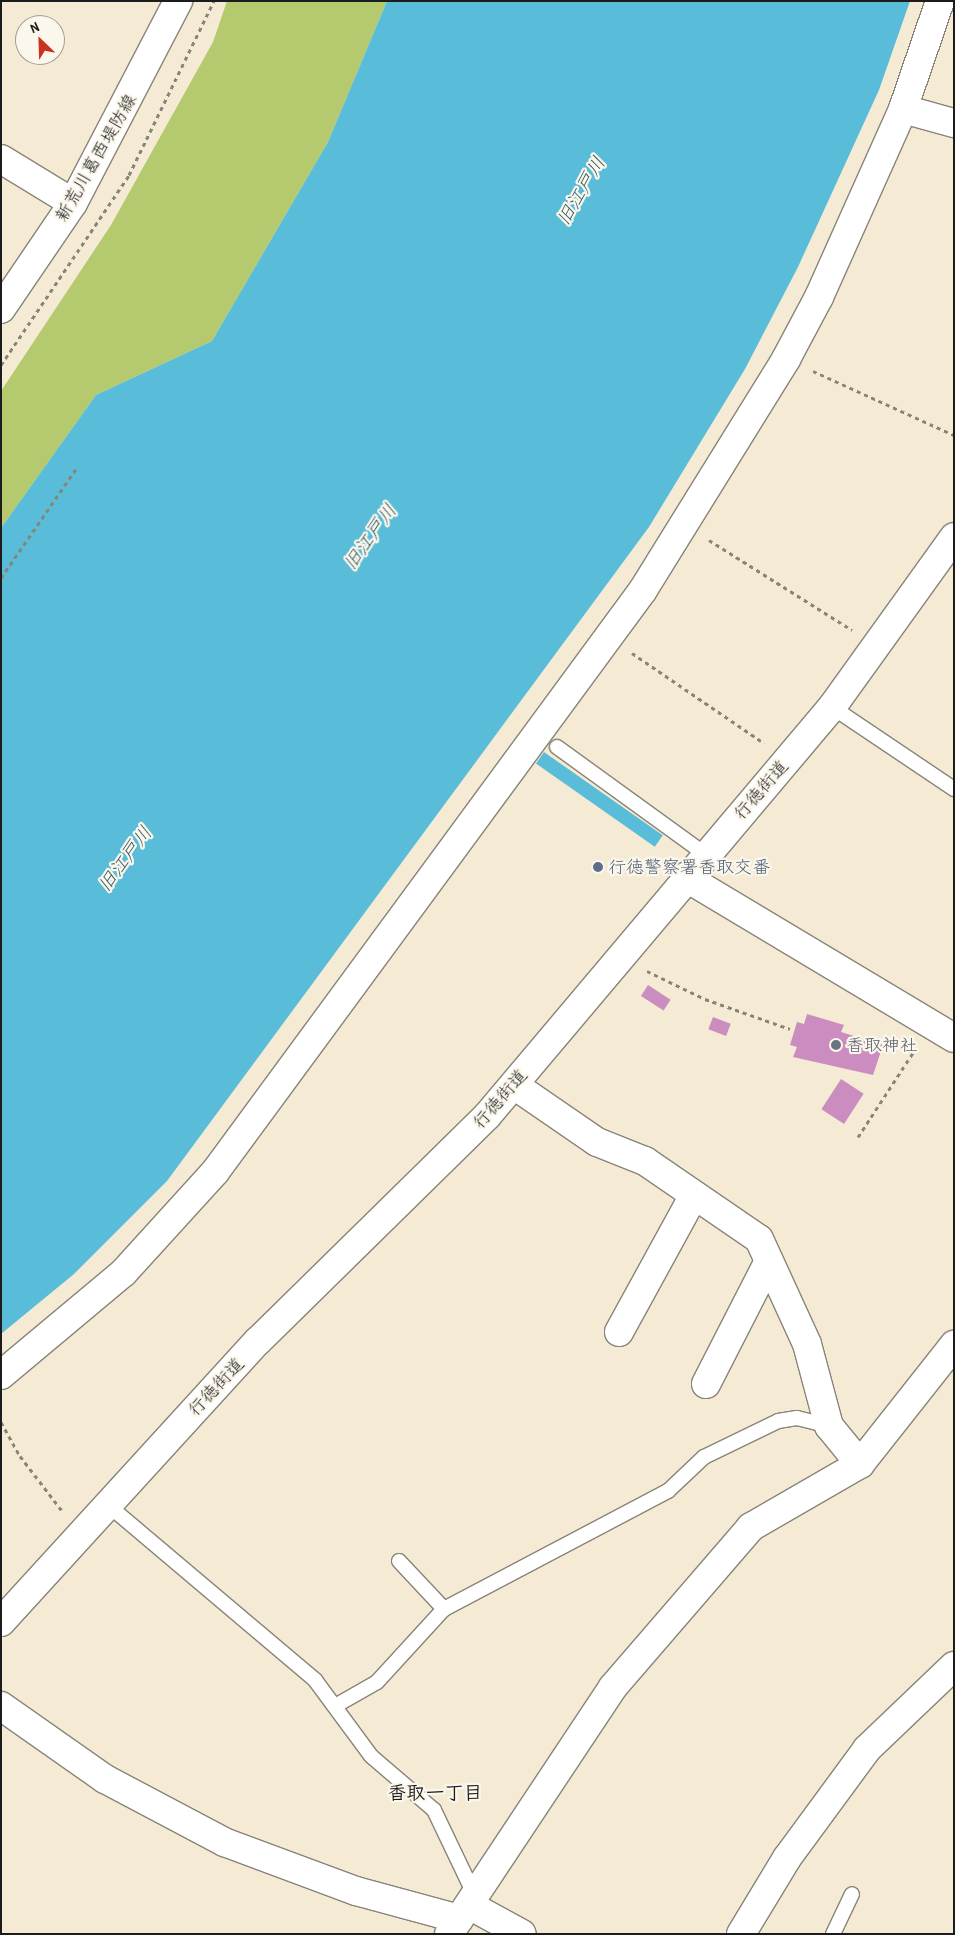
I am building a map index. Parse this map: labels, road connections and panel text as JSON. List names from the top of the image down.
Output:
{
  "streets": {
    "street": ["新荒川葛西堤防線", "行徳街道"]
  },
  "districts": ["香取一丁目"],
  "water": ["旧江戸川"],
  "places": ["行徳警察署香取交番", "香取神社"],
  "north": "top left"
}
